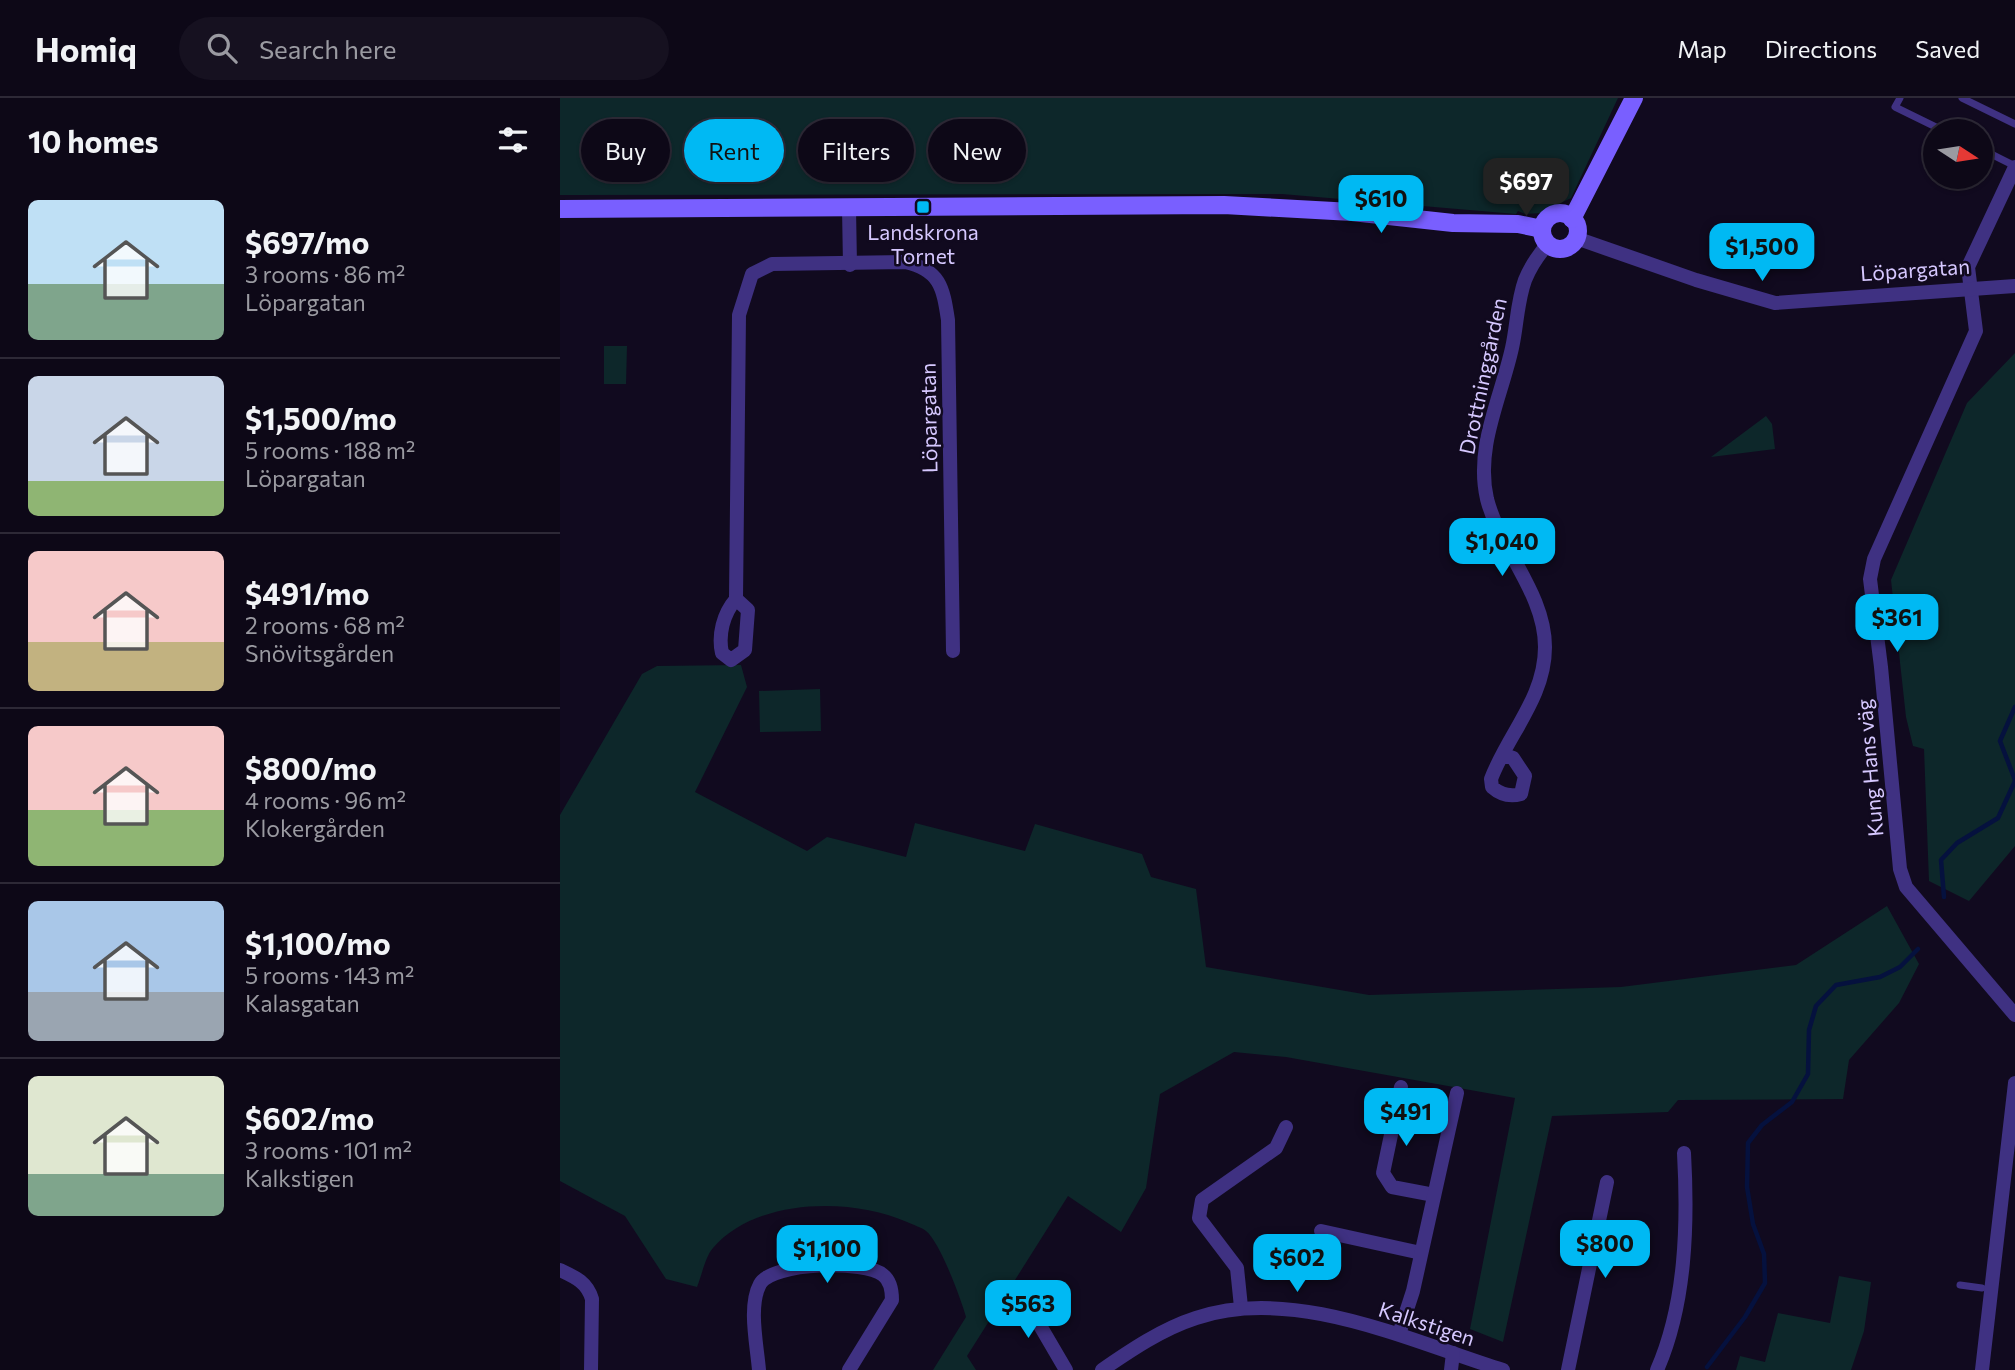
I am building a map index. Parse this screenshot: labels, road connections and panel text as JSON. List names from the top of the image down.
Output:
{
  "streets": {
    "street": [
      "Löpargatan",
      "Drottninggården",
      "Kung Hans väg",
      "Kalkstigen"
    ]
  },
  "crossings": [
    ["Löpargatan", "Drottninggården"],
    ["Löpargatan", "Kung Hans väg"]
  ],
  "places": {
    "transit": ["Landskrona Tornet"]
  },
  "north": "right",
  "page": {
    "header": "Homiq",
    "search": "Search here",
    "nav": ["Map", "Directions", "Saved"],
    "heading": "10 homes",
    "chip": [
      "Buy",
      "Rent",
      "Filters",
      "New"
    ],
    "price": [
      "$697",
      "$610",
      "$1,500",
      "$1,040",
      "$361",
      "$491",
      "$800",
      "$1,100",
      "$602",
      "$563"
    ],
    "list": [
      {
        "name": "$697/mo",
        "note": "3 rooms · 86 m² · Löpargatan"
      },
      {
        "name": "$1,500/mo",
        "note": "5 rooms · 188 m² · Löpargatan"
      },
      {
        "name": "$491/mo",
        "note": "2 rooms · 68 m² · Snövitsgården"
      },
      {
        "name": "$800/mo",
        "note": "4 rooms · 96 m² · Klokergården"
      },
      {
        "name": "$1,100/mo",
        "note": "5 rooms · 143 m² · Kalasgatan"
      },
      {
        "name": "$602/mo",
        "note": "3 rooms · 101 m² · Kalkstigen"
      }
    ]
  }
}
